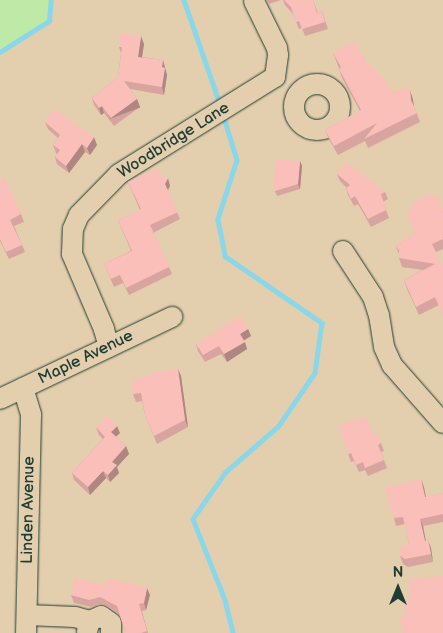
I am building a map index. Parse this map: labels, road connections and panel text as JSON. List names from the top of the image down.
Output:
{
  "streets": {
    "street": ["Woodbridge Lane", "Maple Avenue", "Linden Avenue"]
  },
  "crossings": [
    ["Woodbridge Lane", "Maple Avenue"],
    ["Maple Avenue", "Linden Avenue"]
  ],
  "north": "top"
}
